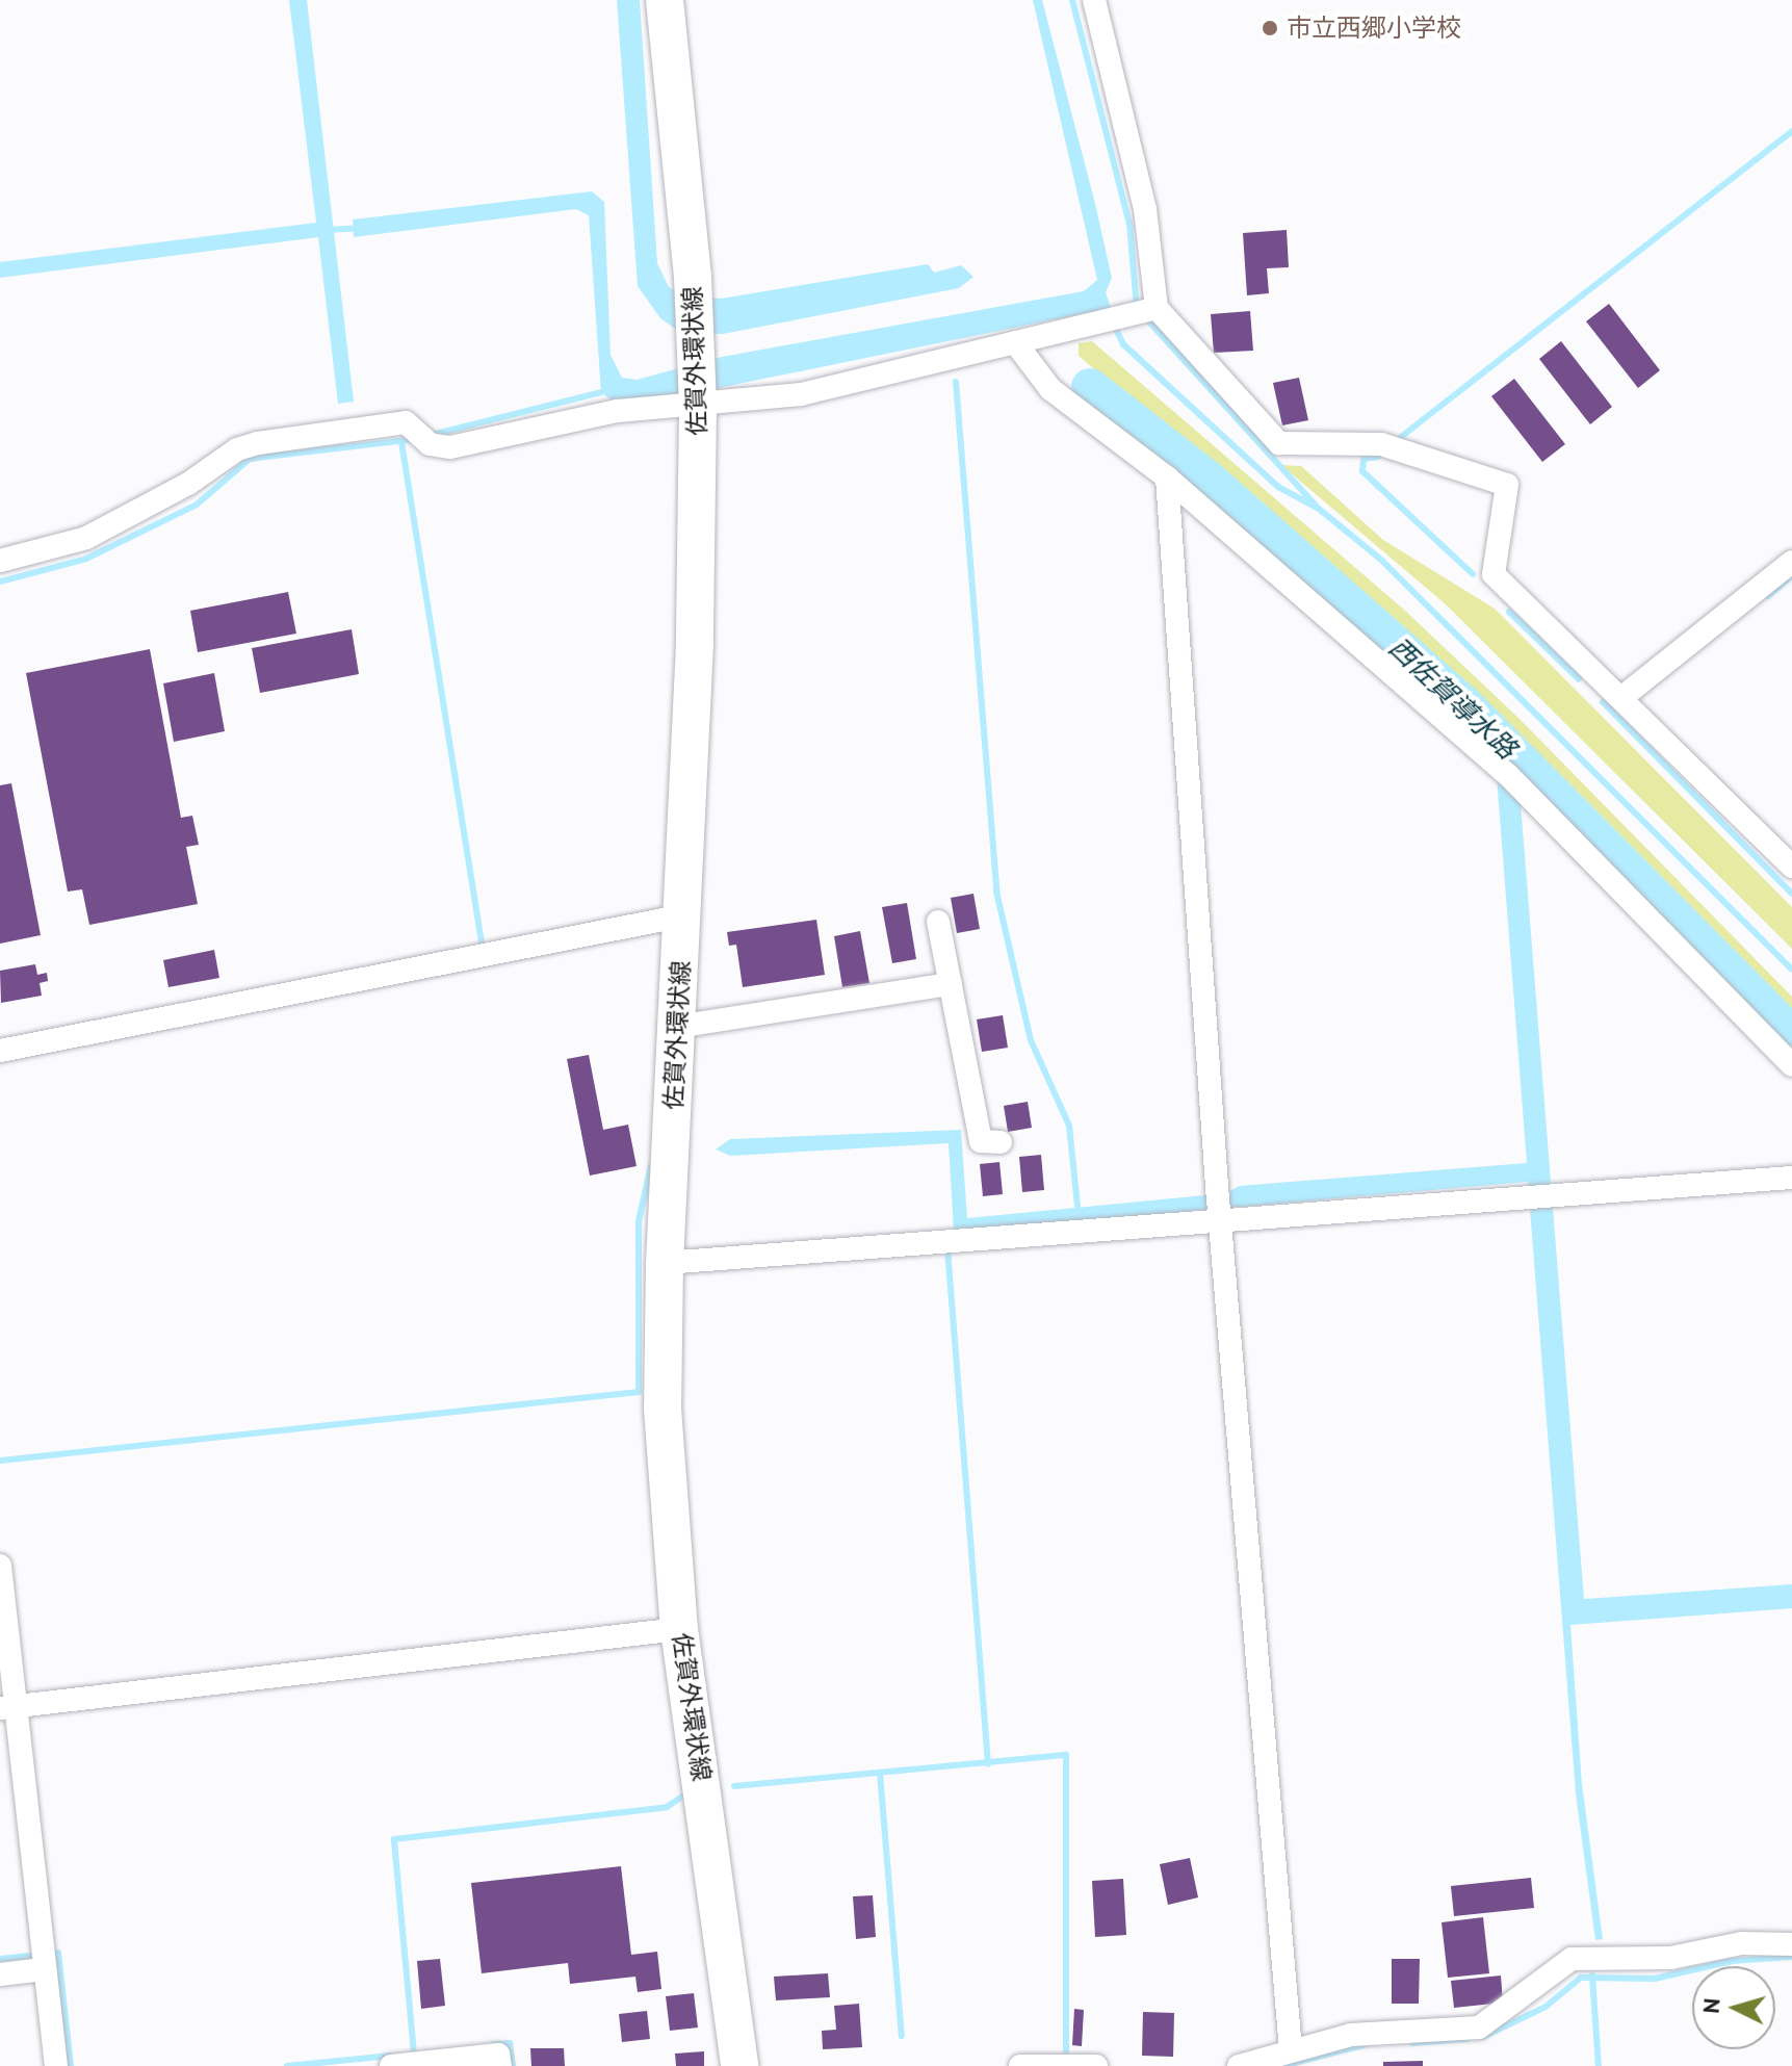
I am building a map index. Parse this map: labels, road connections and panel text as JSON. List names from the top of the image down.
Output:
{
  "streets": {
    "main road": ["佐賀外環状線"]
  },
  "water": ["西佐賀導水路"],
  "places": ["市立西郷小学校"],
  "north": "left"
}
